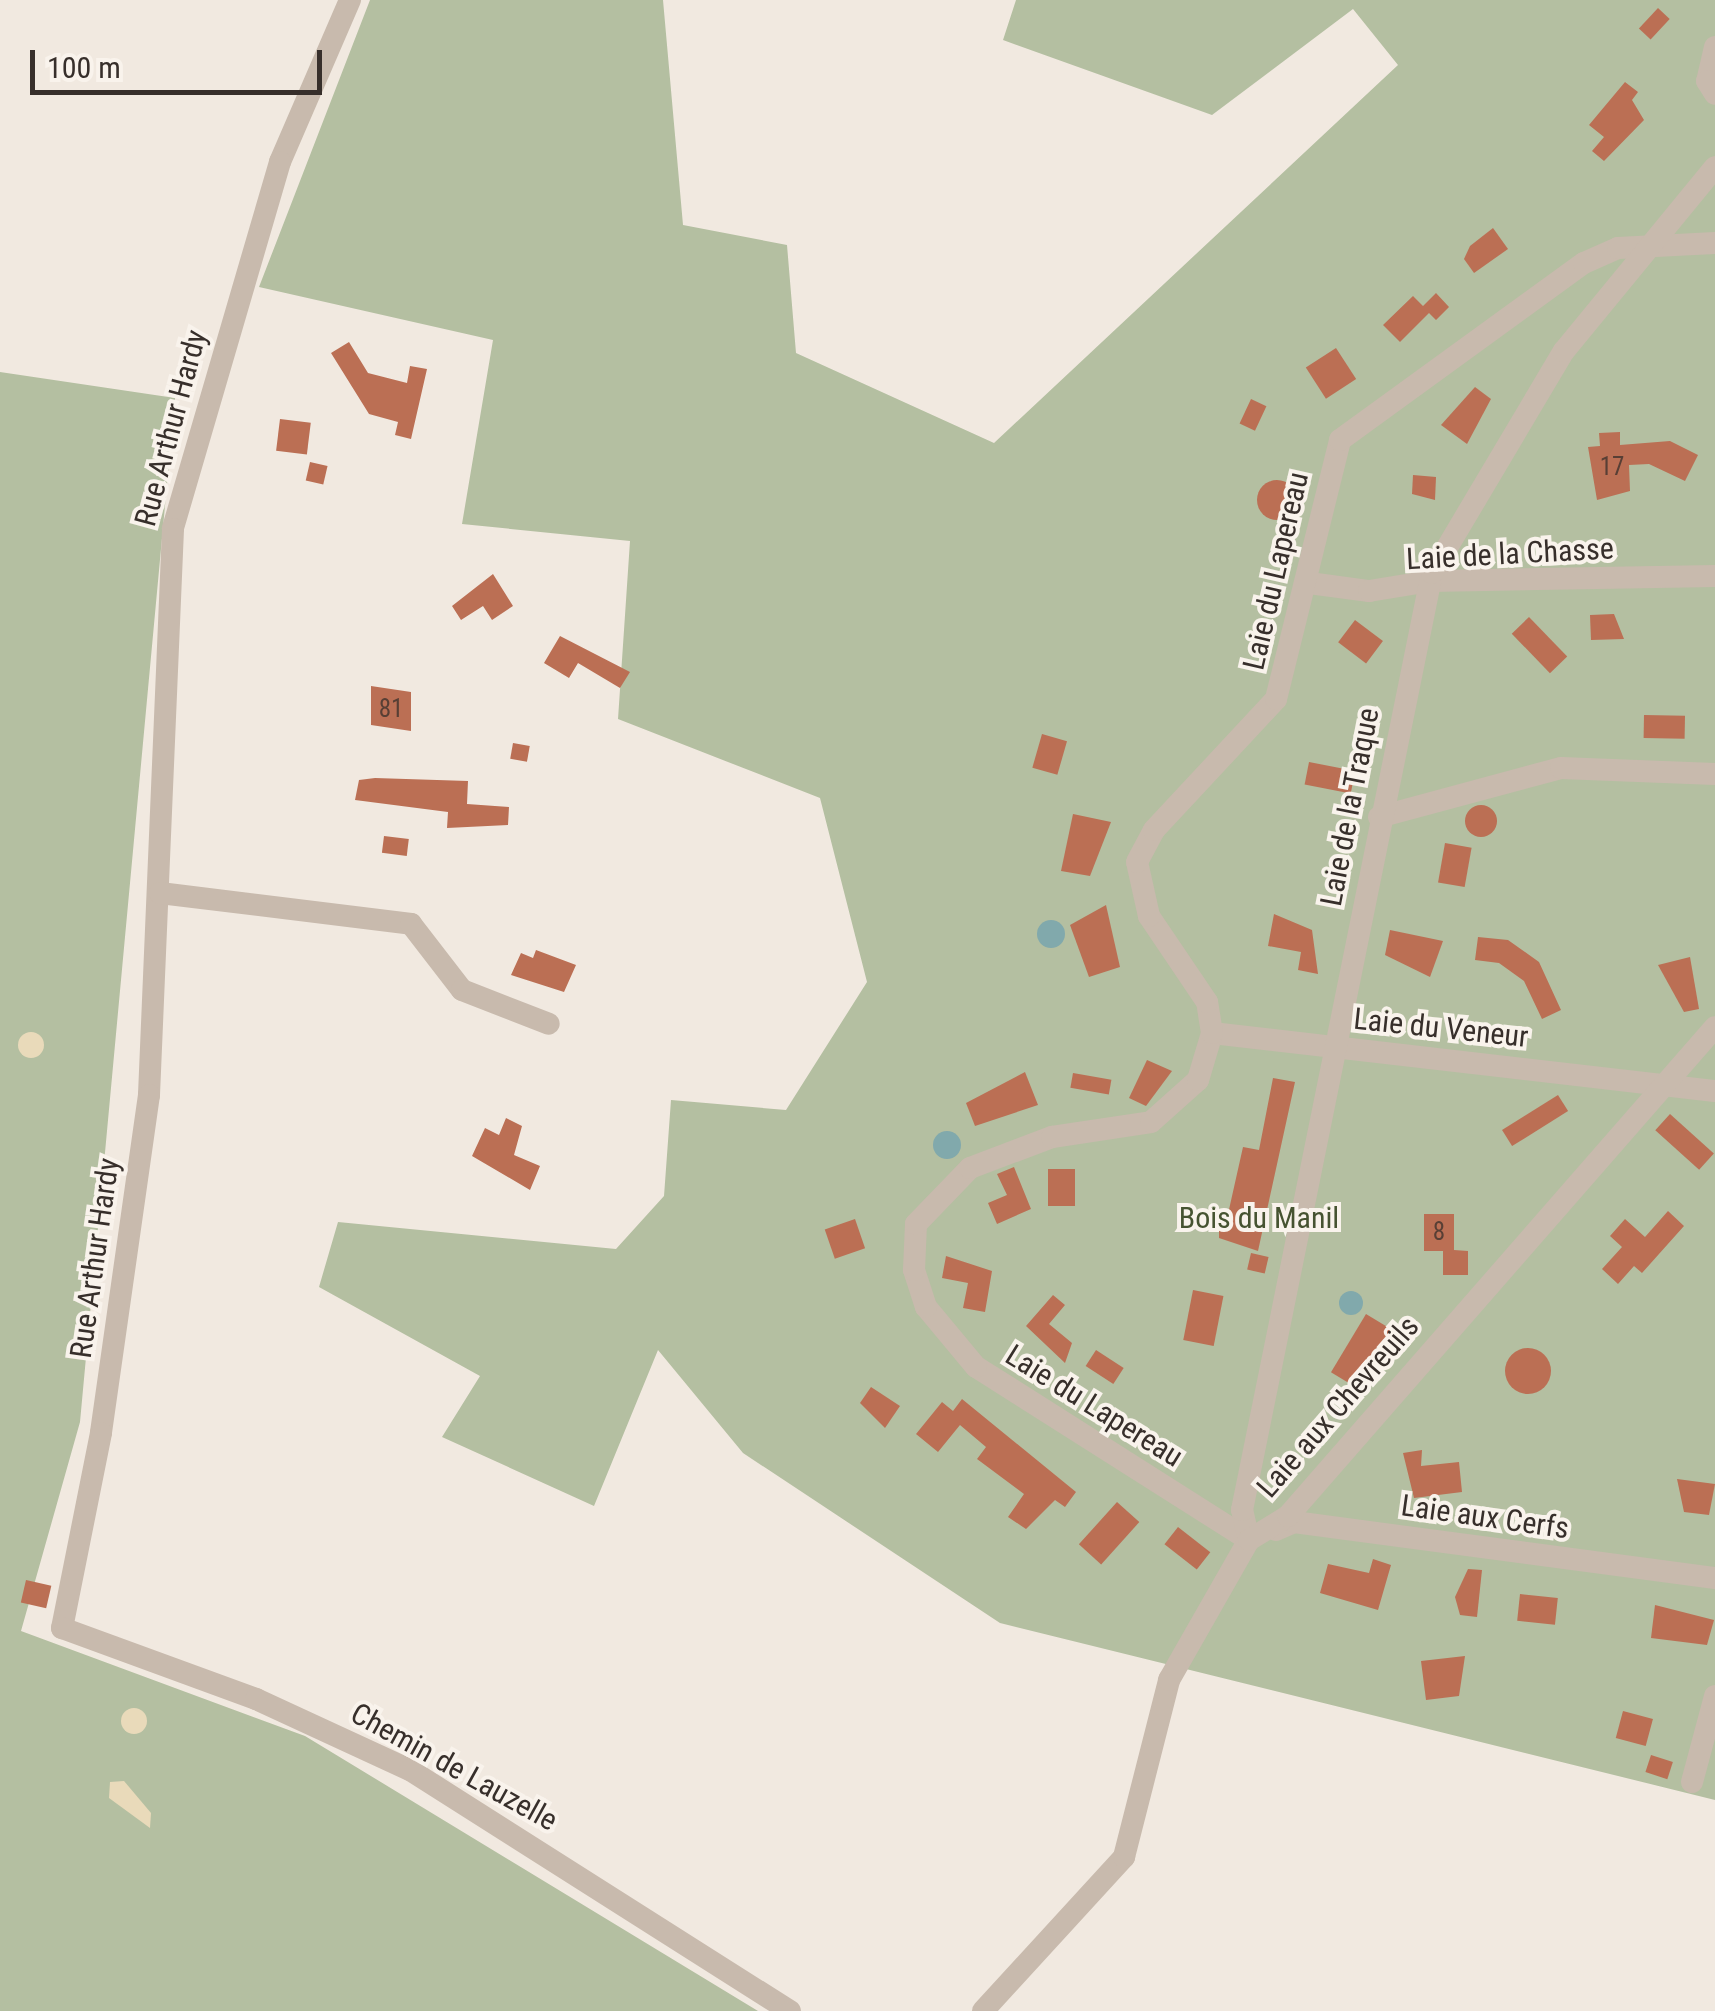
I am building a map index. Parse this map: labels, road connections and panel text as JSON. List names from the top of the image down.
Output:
{
  "streets": {
    "street": [
      "Rue Arthur Hardy",
      "Laie de la Chasse",
      "Laie du Lapereau",
      "Laie de la Traque",
      "Laie du Veneur",
      "Laie aux Chevreuils",
      "Laie aux Cerfs",
      "Chemin de Lauzelle"
    ]
  },
  "crossings": [
    ["Rue Arthur Hardy", "Chemin de Lauzelle"],
    ["Laie de la Chasse", "Laie du Lapereau"],
    ["Laie de la Chasse", "Laie de la Traque"],
    ["Laie du Lapereau", "Laie de la Traque"],
    ["Laie du Lapereau", "Laie du Veneur"],
    ["Laie du Lapereau", "Laie aux Chevreuils"],
    ["Laie du Lapereau", "Laie aux Cerfs"],
    ["Laie de la Traque", "Laie du Veneur"],
    ["Laie de la Traque", "Laie aux Chevreuils"],
    ["Laie de la Traque", "Laie aux Cerfs"],
    ["Laie du Veneur", "Laie aux Chevreuils"],
    ["Laie aux Chevreuils", "Laie aux Cerfs"]
  ],
  "parks": ["Bois du Manil"],
  "house_numbers": ["17", "81", "8"],
  "scale_bar": "100 m"
}
